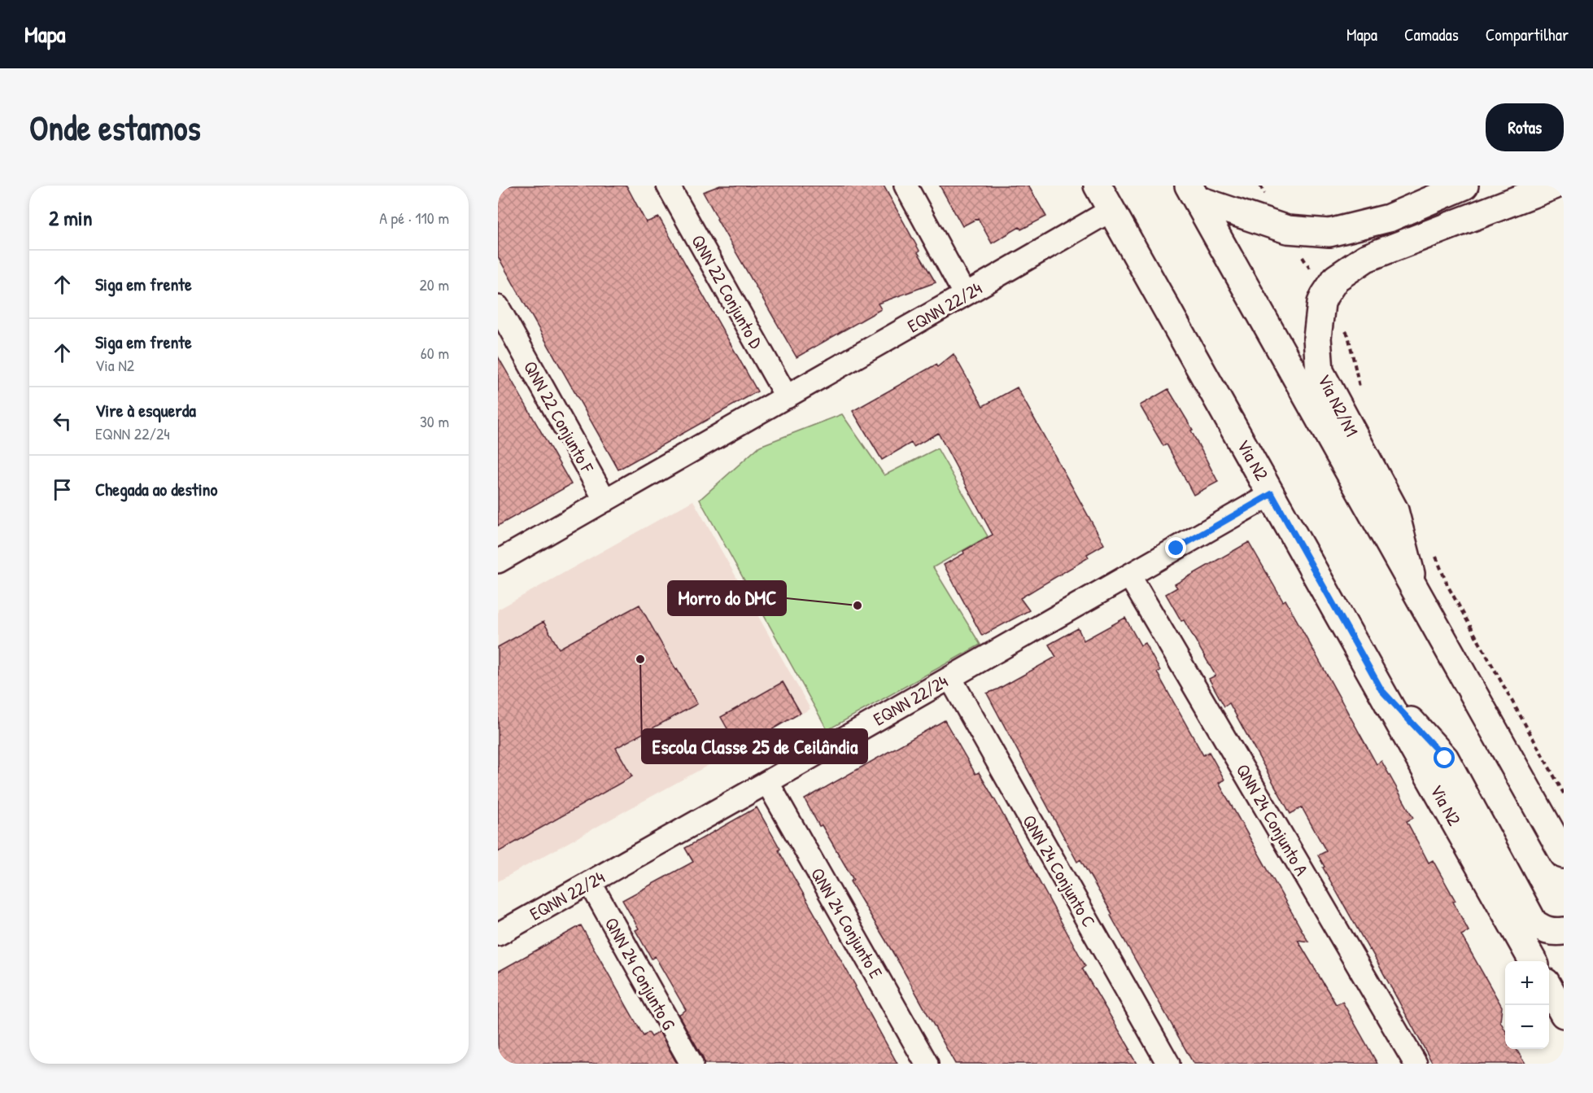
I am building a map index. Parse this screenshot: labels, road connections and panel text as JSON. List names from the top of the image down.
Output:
{
  "streets": {
    "main road": ["Via N2/N1", "Via N2"],
    "street": [
      "QNN 22 Conjunto D",
      "EQNN 22/24",
      "QNN 22 Conjunto F",
      "QNN 24 Conjunto A",
      "QNN 24 Conjunto C",
      "QNN 24 Conjunto E",
      "QNN 24 Conjunto G"
    ]
  },
  "crossings": [
    ["QNN 22 Conjunto D", "EQNN 22/24"],
    ["EQNN 22/24", "QNN 22 Conjunto F"],
    ["EQNN 22/24", "Via N2"],
    ["EQNN 22/24", "QNN 24 Conjunto A"],
    ["EQNN 22/24", "QNN 24 Conjunto C"],
    ["EQNN 22/24", "QNN 24 Conjunto E"],
    ["EQNN 22/24", "QNN 24 Conjunto G"]
  ],
  "places": ["Morro do DMC", "Escola Classe 25 de Ceilândia"],
  "page": {
    "header": "Mapa",
    "nav": ["Mapa", "Camadas", "Compartilhar"],
    "buttons": "Rotas",
    "title": "Onde estamos",
    "heading": ["2 min", "A pé · 110 m"],
    "list": [
      ["Siga em frente", "20 m"],
      ["Siga em frente", "Via N2", "60 m"],
      ["Vire à esquerda", "EQNN 22/24", "30 m"],
      "Chegada ao destino"
    ],
    "map_buttons": ["+", "−"]
  }
}
